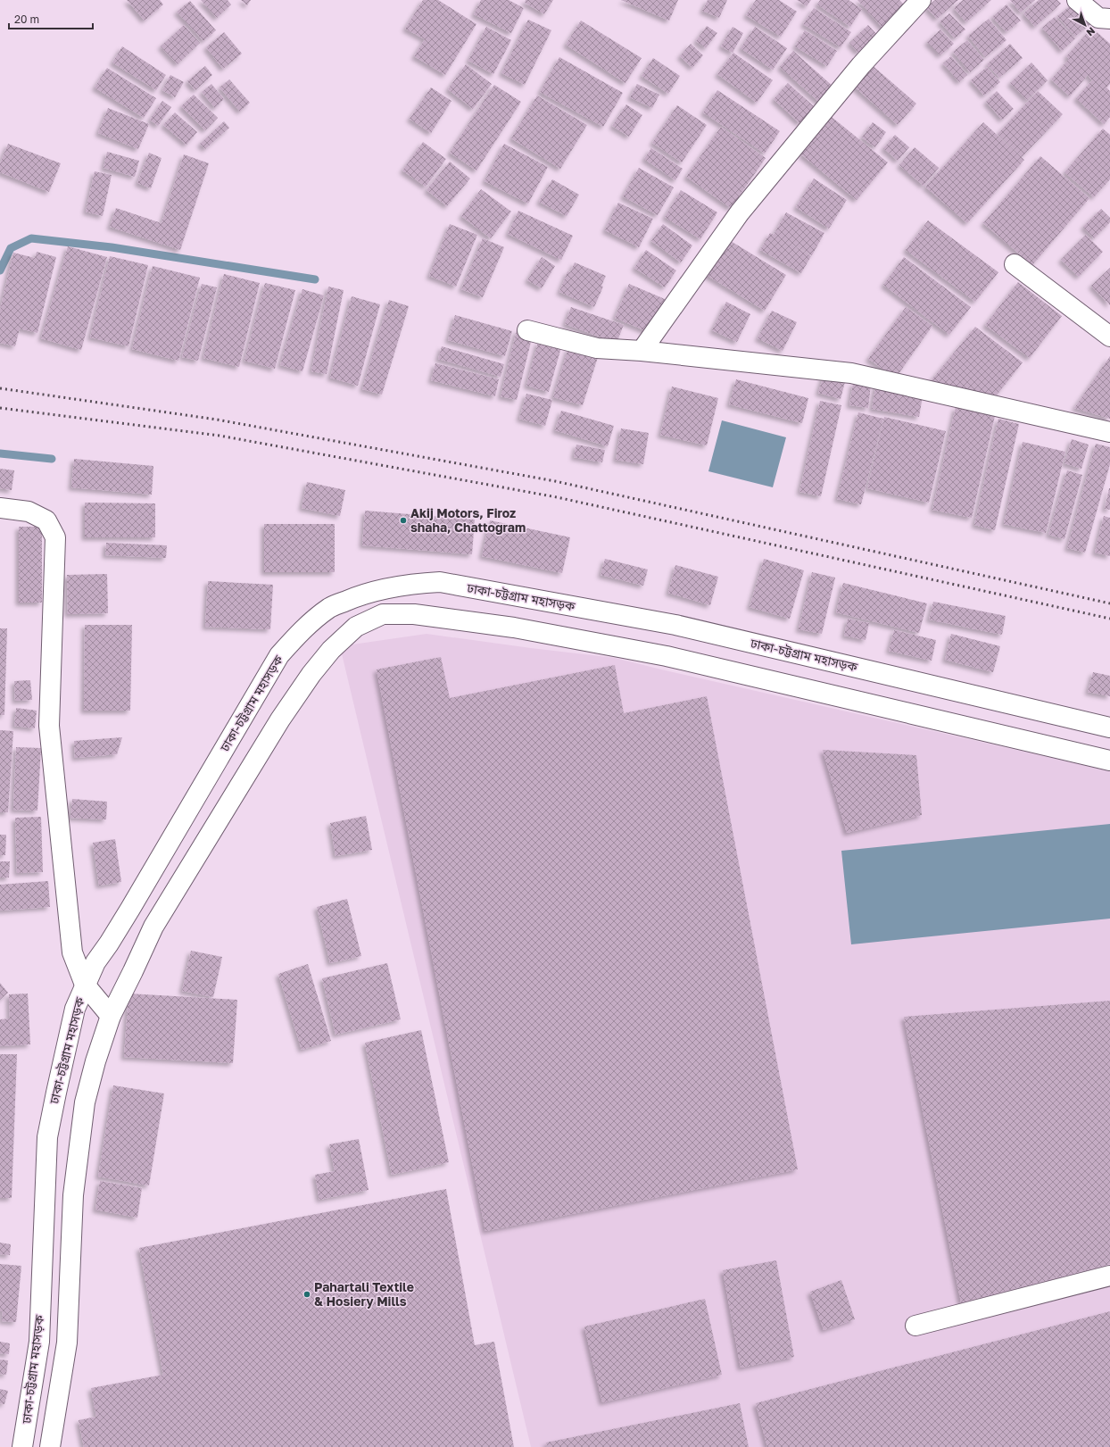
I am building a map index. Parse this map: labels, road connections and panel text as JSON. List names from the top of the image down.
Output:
{
  "streets": {
    "main road": ["ঢাকা-চট্টগ্রাম মহাসড়ক"]
  },
  "places": ["Akij Motors, Firoz shaha, Chattogram", "Pahartali Textile & Hosiery Mills"],
  "scale_bar": "20 m",
  "north": "bottom right"
}
